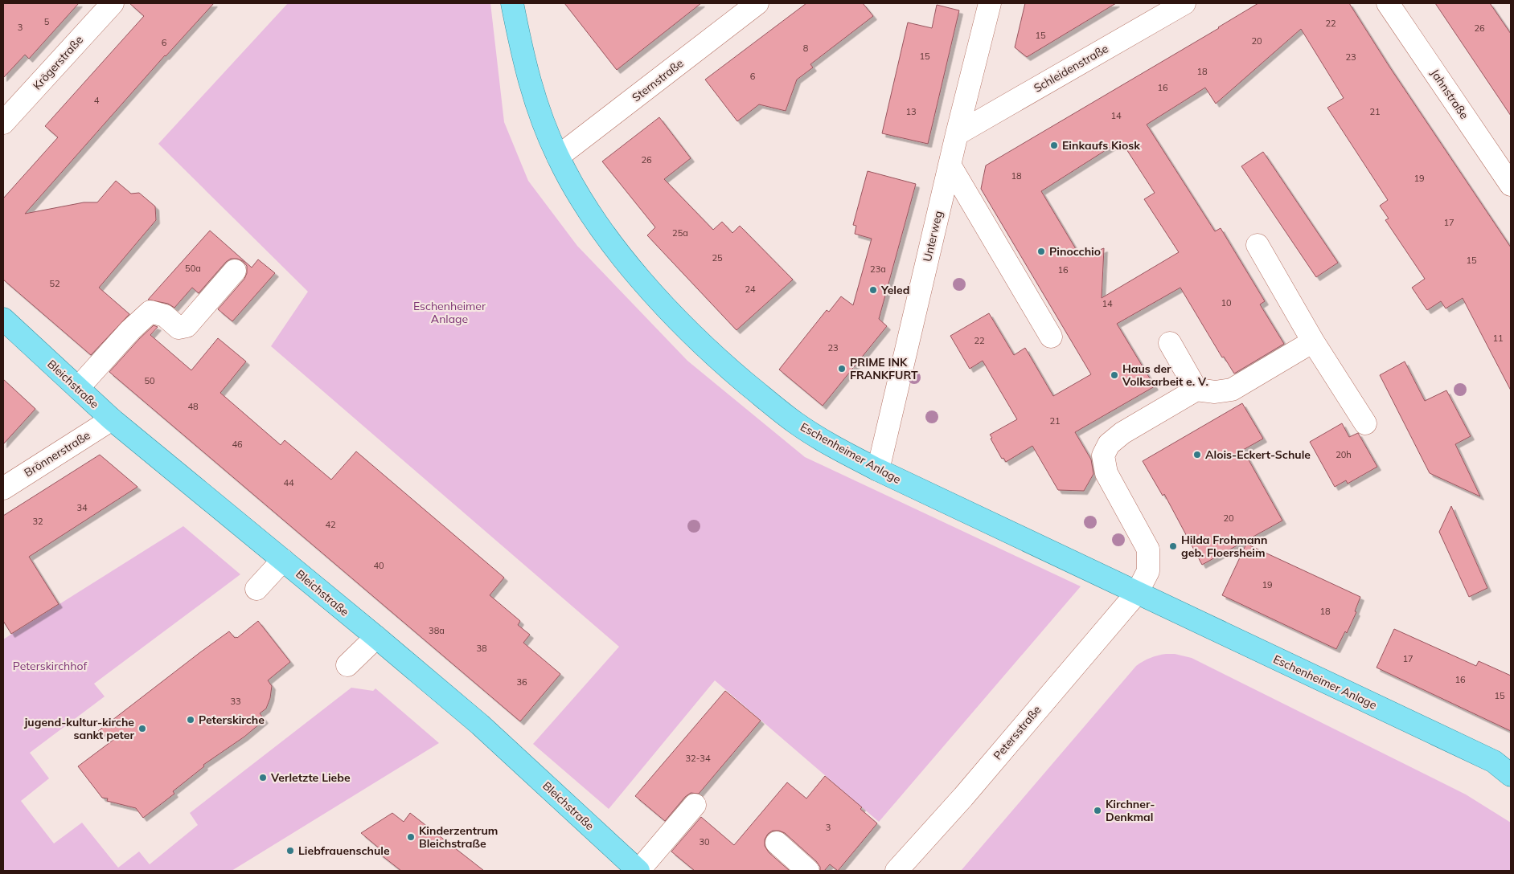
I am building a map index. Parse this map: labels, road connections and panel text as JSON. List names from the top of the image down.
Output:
{
  "streets": {
    "main road": ["Bleichstraße", "Eschenheimer Anlage"],
    "street": [
      "Krögerstraße",
      "Schleidenstraße",
      "Sternstraße",
      "Jahnstraße",
      "Unterweg",
      "Brönnerstraße",
      "Petersstraße"
    ]
  },
  "crossings": [
    ["Schleidenstraße", "Unterweg"],
    ["Sternstraße", "Eschenheimer Anlage"],
    ["Unterweg", "Eschenheimer Anlage"],
    ["Bleichstraße", "Brönnerstraße"],
    ["Eschenheimer Anlage", "Petersstraße"]
  ],
  "parks": ["Eschenheimer Anlage", "Peterskirchhof"],
  "places": [
    "Einkaufs Kiosk",
    "Pinocchio",
    "Yeled",
    "PRIME INK FRANKFURT",
    "Haus der Volksarbeit e. V.",
    "Alois-Eckert-Schule",
    "Hilda Frohmann geb. Floersheim",
    "Peterskirche",
    "jugend-kultur-kirche sankt peter",
    "Verletzte Liebe",
    "Kirchner- Denkmal",
    "Kinderzentrum Bleichstraße",
    "Liebfrauenschule"
  ],
  "house_numbers": [
    "5",
    "22",
    "3",
    "26",
    "15",
    "20",
    "6",
    "8",
    "15",
    "23",
    "18",
    "6",
    "16",
    "4",
    "13",
    "21",
    "14",
    "26",
    "18",
    "19",
    "17",
    "25a",
    "25",
    "15",
    "50a",
    "23a",
    "16",
    "52",
    "24",
    "10",
    "14",
    "11",
    "22",
    "23",
    "50",
    "48",
    "21",
    "46",
    "20h",
    "44",
    "34",
    "20",
    "32",
    "42",
    "40",
    "19",
    "18",
    "38a",
    "38",
    "17",
    "16",
    "36",
    "15",
    "33",
    "32-34",
    "3",
    "30"
  ]
}
